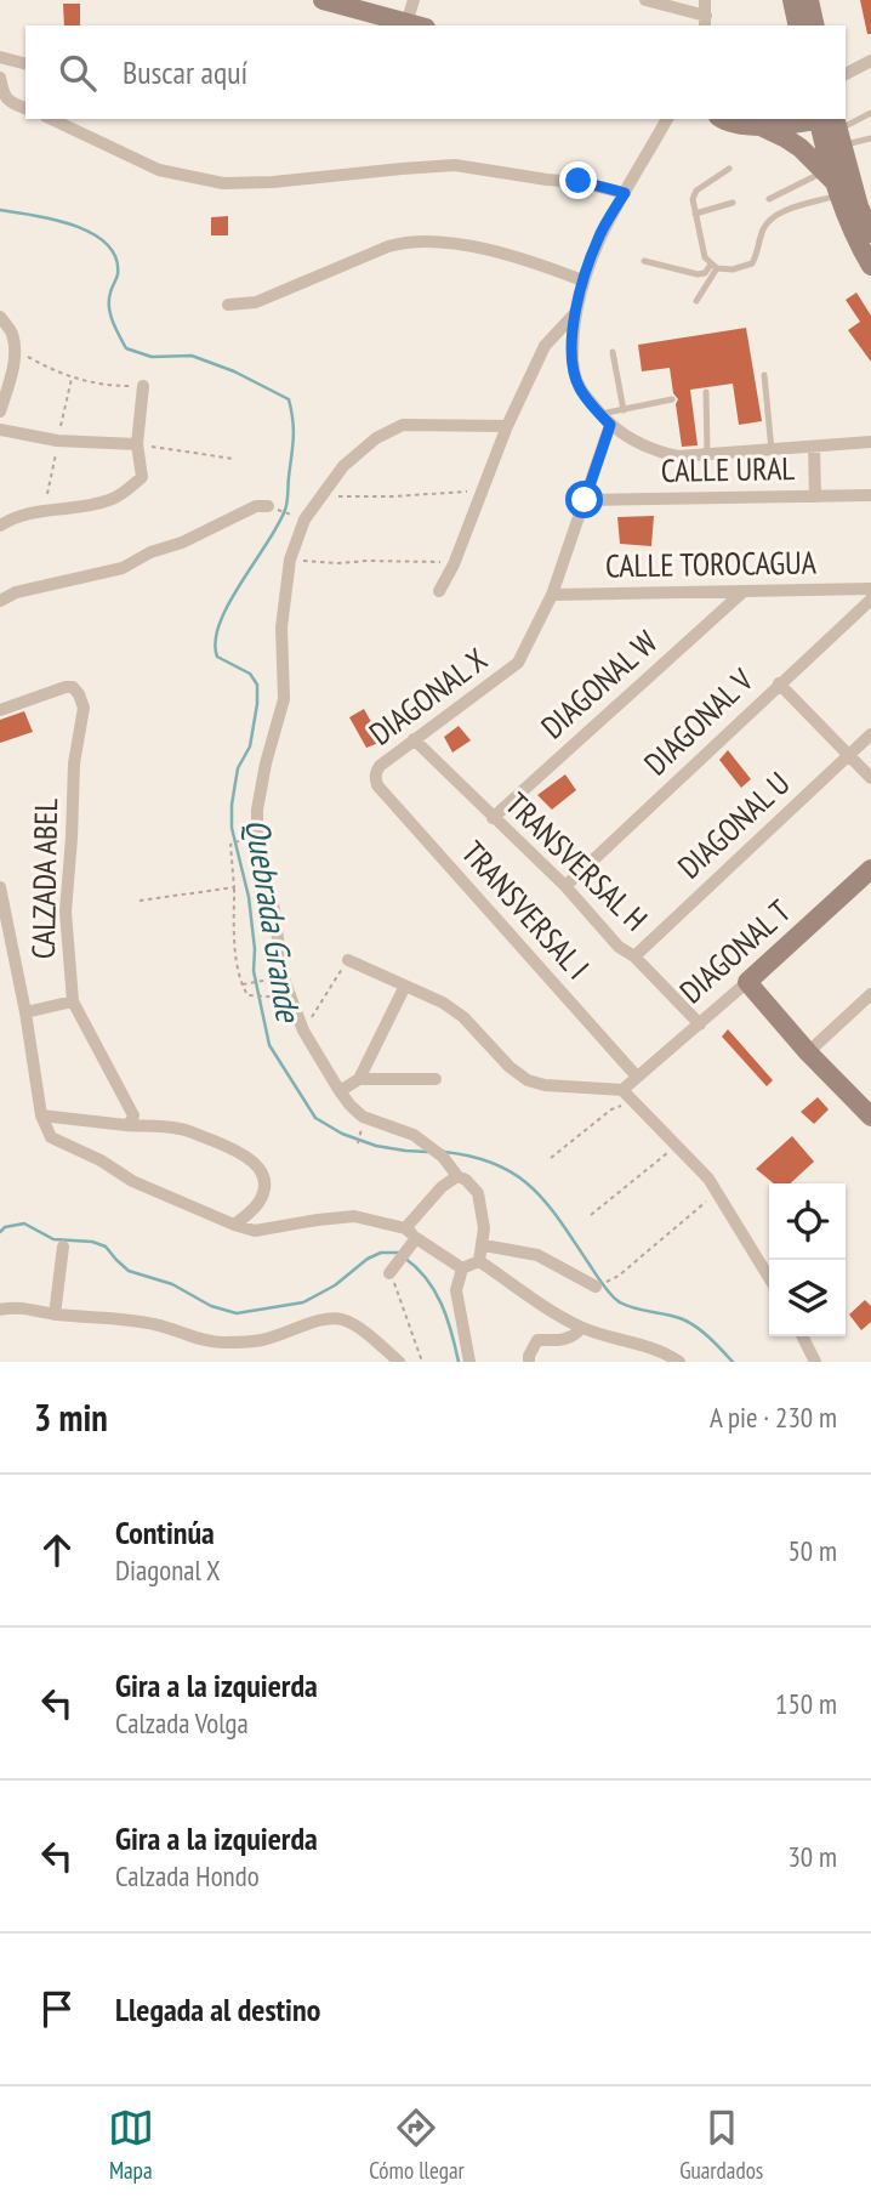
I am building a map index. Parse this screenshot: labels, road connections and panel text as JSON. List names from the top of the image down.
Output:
{
  "streets": {
    "street": [
      "CALLE URAL",
      "CALLE TOROCAGUA",
      "DIAGONAL W",
      "DIAGONAL X",
      "DIAGONAL V",
      "DIAGONAL U",
      "TRANSVERSAL H",
      "CALZADA ABEL",
      "TRANSVERSAL I",
      "DIAGONAL T"
    ]
  },
  "crossings": [
    ["CALLE URAL", "DIAGONAL X"],
    ["CALLE TOROCAGUA", "DIAGONAL W"],
    ["CALLE TOROCAGUA", "DIAGONAL X"],
    ["DIAGONAL W", "TRANSVERSAL H"],
    ["DIAGONAL X", "TRANSVERSAL H"],
    ["DIAGONAL X", "TRANSVERSAL I"],
    ["DIAGONAL V", "TRANSVERSAL H"],
    ["DIAGONAL U", "TRANSVERSAL H"],
    ["TRANSVERSAL H", "DIAGONAL T"],
    ["TRANSVERSAL I", "DIAGONAL T"]
  ],
  "water": ["Quebrada Grande"],
  "page": {
    "search": "Buscar aquí",
    "heading": ["3 min", "A pie · 230 m"],
    "list": [
      ["Continúa", "Diagonal X", "50 m"],
      ["Gira a la izquierda", "Calzada Volga", "150 m"],
      ["Gira a la izquierda", "Calzada Hondo", "30 m"],
      "Llegada al destino"
    ],
    "nav": ["Mapa", "Cómo llegar", "Guardados"]
  }
}
